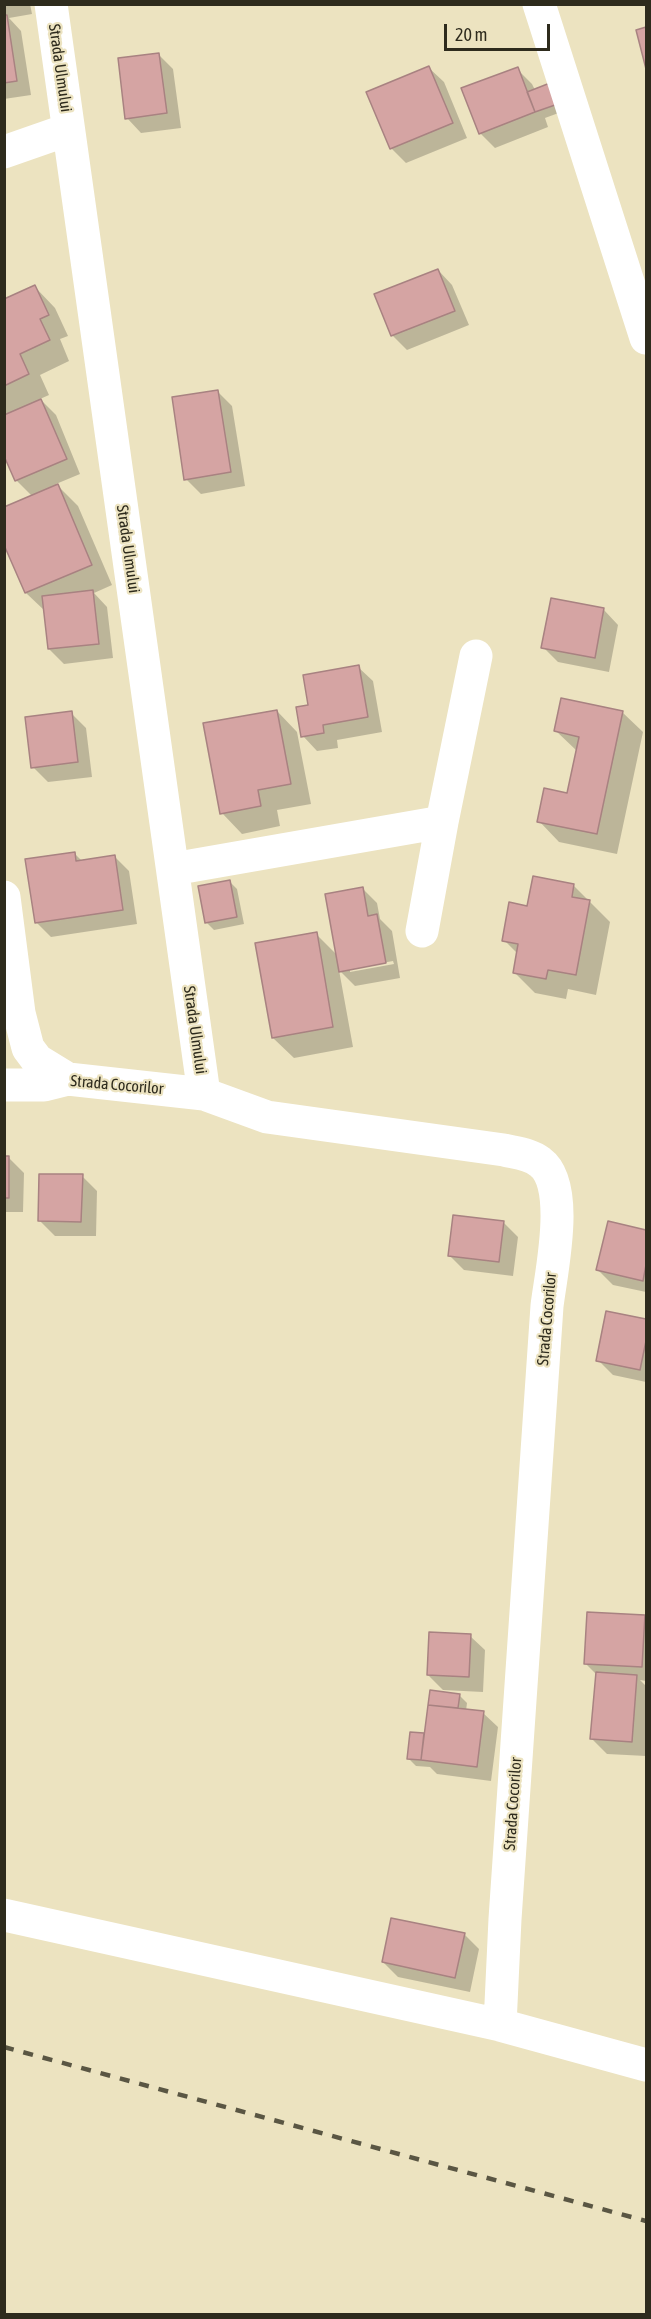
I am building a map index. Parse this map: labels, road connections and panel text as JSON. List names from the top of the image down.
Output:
{
  "streets": {
    "street": ["Strada Ulmului", "Strada Cocorilor"]
  },
  "crossings": [
    ["Strada Ulmului", "Strada Cocorilor"]
  ],
  "scale_bar": "20 m"
}
